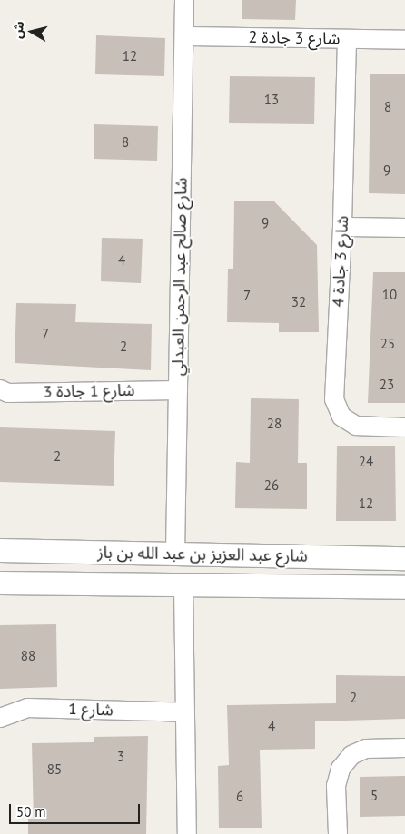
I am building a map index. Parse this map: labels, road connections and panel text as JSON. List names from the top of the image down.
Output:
{
  "streets": {
    "street": [
      "شارع 3 جادة 2",
      "شارع 3 جادة 4",
      "شارع صالح عبد الرحمن العبدلي",
      "شارع 1 جادة 3",
      "شارع عبد العزيز بن عبد الله بن باز",
      "شارع 1"
    ]
  },
  "crossings": [
    ["شارع 3 جادة 2", "شارع 3 جادة 4"],
    ["شارع 3 جادة 2", "شارع صالح عبد الرحمن العبدلي"],
    ["شارع صالح عبد الرحمن العبدلي", "شارع 1 جادة 3"],
    ["شارع صالح عبد الرحمن العبدلي", "شارع عبد العزيز بن عبد الله بن باز"]
  ],
  "house_numbers": [
    "12",
    "13",
    "8",
    "8",
    "9",
    "9",
    "4",
    "10",
    "7",
    "32",
    "7",
    "25",
    "2",
    "23",
    "28",
    "2",
    "24",
    "26",
    "12",
    "88",
    "2",
    "4",
    "3",
    "85",
    "5",
    "6"
  ],
  "scale_bar": "50 m",
  "north": "left"
}
